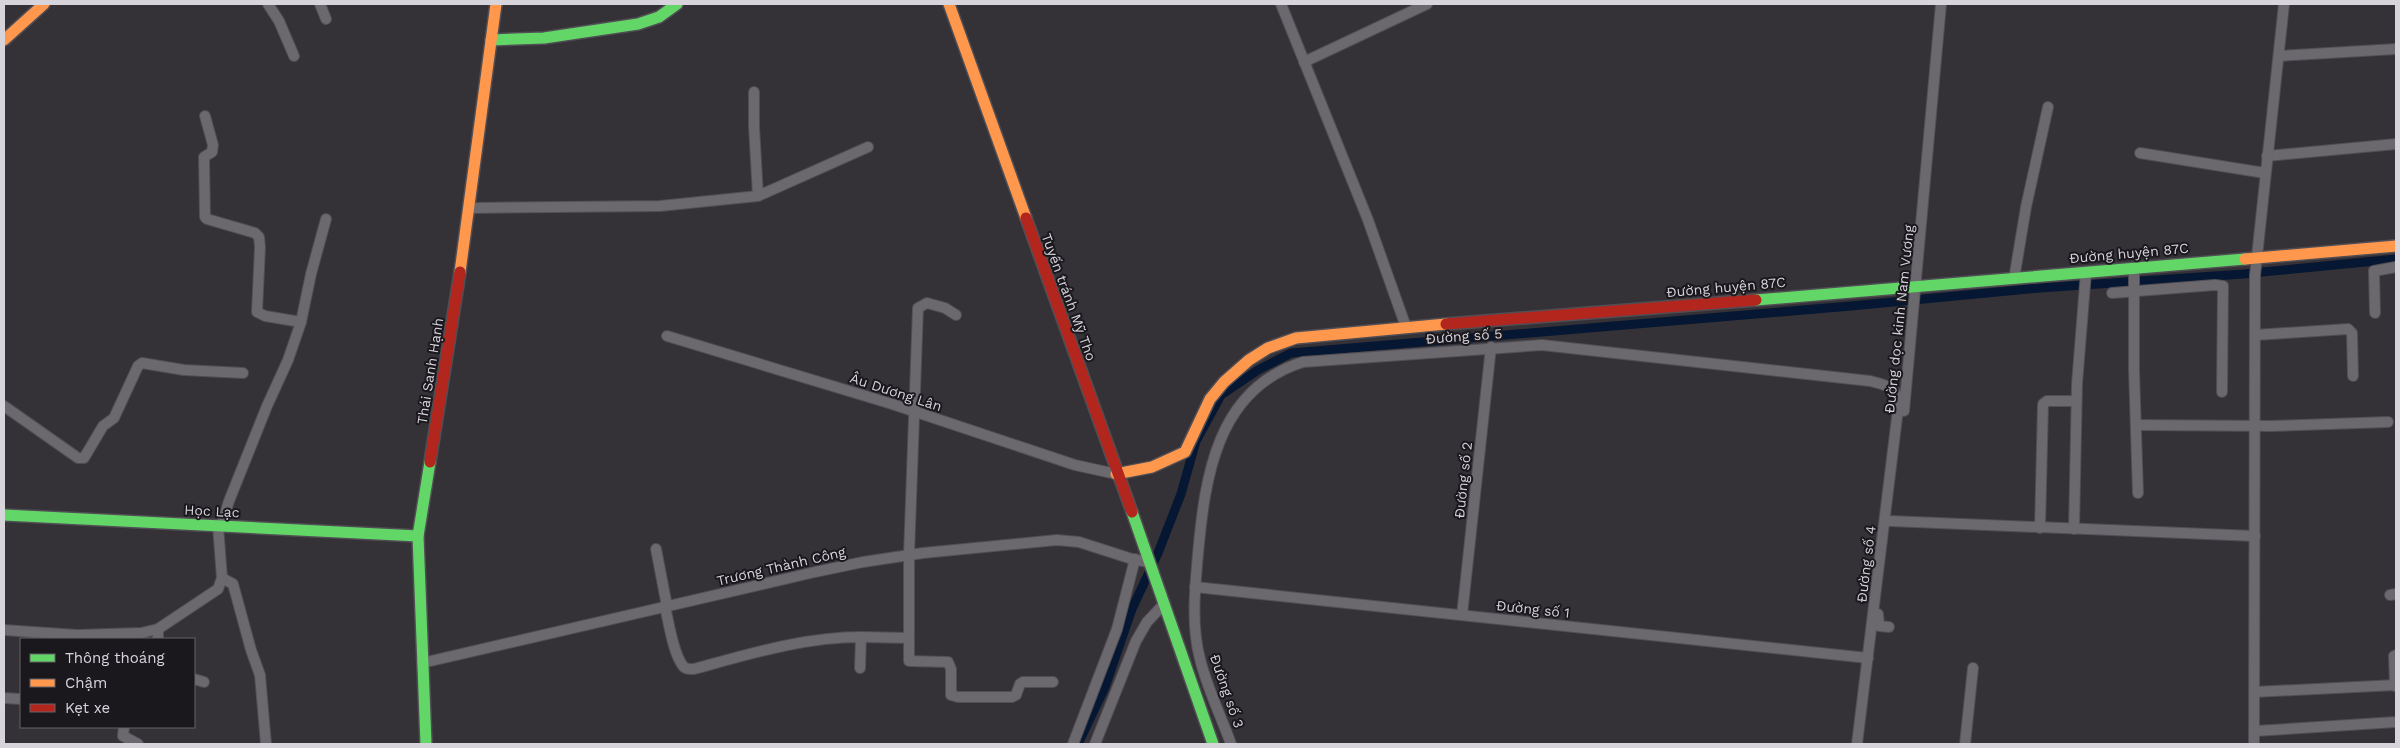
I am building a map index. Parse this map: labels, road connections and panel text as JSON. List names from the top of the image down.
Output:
{
  "streets": {
    "main road": [
      "Đường huyện 87C",
      "Tuyến tránh Mỹ Tho",
      "Thái Sanh Hạnh",
      "Học Lạc"
    ],
    "street": [
      "Đường dọc kinh Nam Vương",
      "Đường số 5",
      "Âu Dương Lân",
      "Đường số 2",
      "Đường số 4",
      "Trương Thành Công",
      "Đường số 1",
      "Đường số 3"
    ]
  },
  "crossings": [
    ["Đường huyện 87C", "Tuyến tránh Mỹ Tho"],
    ["Đường huyện 87C", "Đường dọc kinh Nam Vương"],
    ["Đường huyện 87C", "Âu Dương Lân"],
    ["Tuyến tránh Mỹ Tho", "Âu Dương Lân"],
    ["Tuyến tránh Mỹ Tho", "Trương Thành Công"],
    ["Đường số 5", "Đường số 2"],
    ["Đường số 5", "Đường số 4"],
    ["Đường số 5", "Đường số 1"],
    ["Đường số 5", "Đường số 3"],
    ["Thái Sanh Hạnh", "Học Lạc"],
    ["Thái Sanh Hạnh", "Trương Thành Công"],
    ["Đường số 2", "Đường số 1"],
    ["Đường số 4", "Đường số 1"],
    ["Đường số 1", "Đường số 3"]
  ],
  "legend": ["Thông thoáng", "Chậm", "Kẹt xe"]
}
